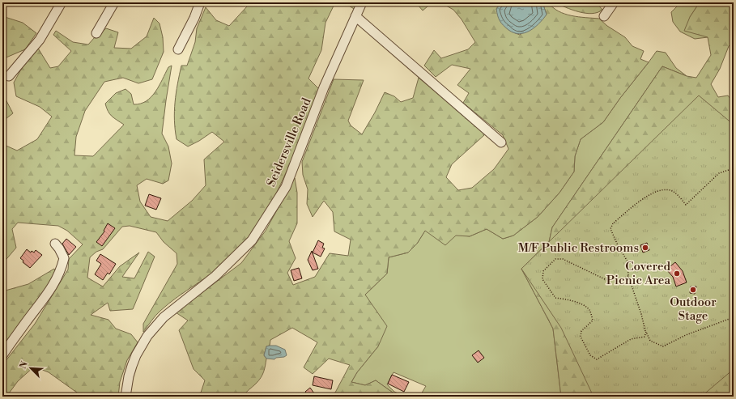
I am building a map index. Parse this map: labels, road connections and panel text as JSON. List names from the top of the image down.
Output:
{
  "streets": {
    "street": ["Seidersville Road"]
  },
  "places": ["M/F Public Restrooms", "Covered Picnic Area", "Outdoor Stage"],
  "north": "top left"
}
